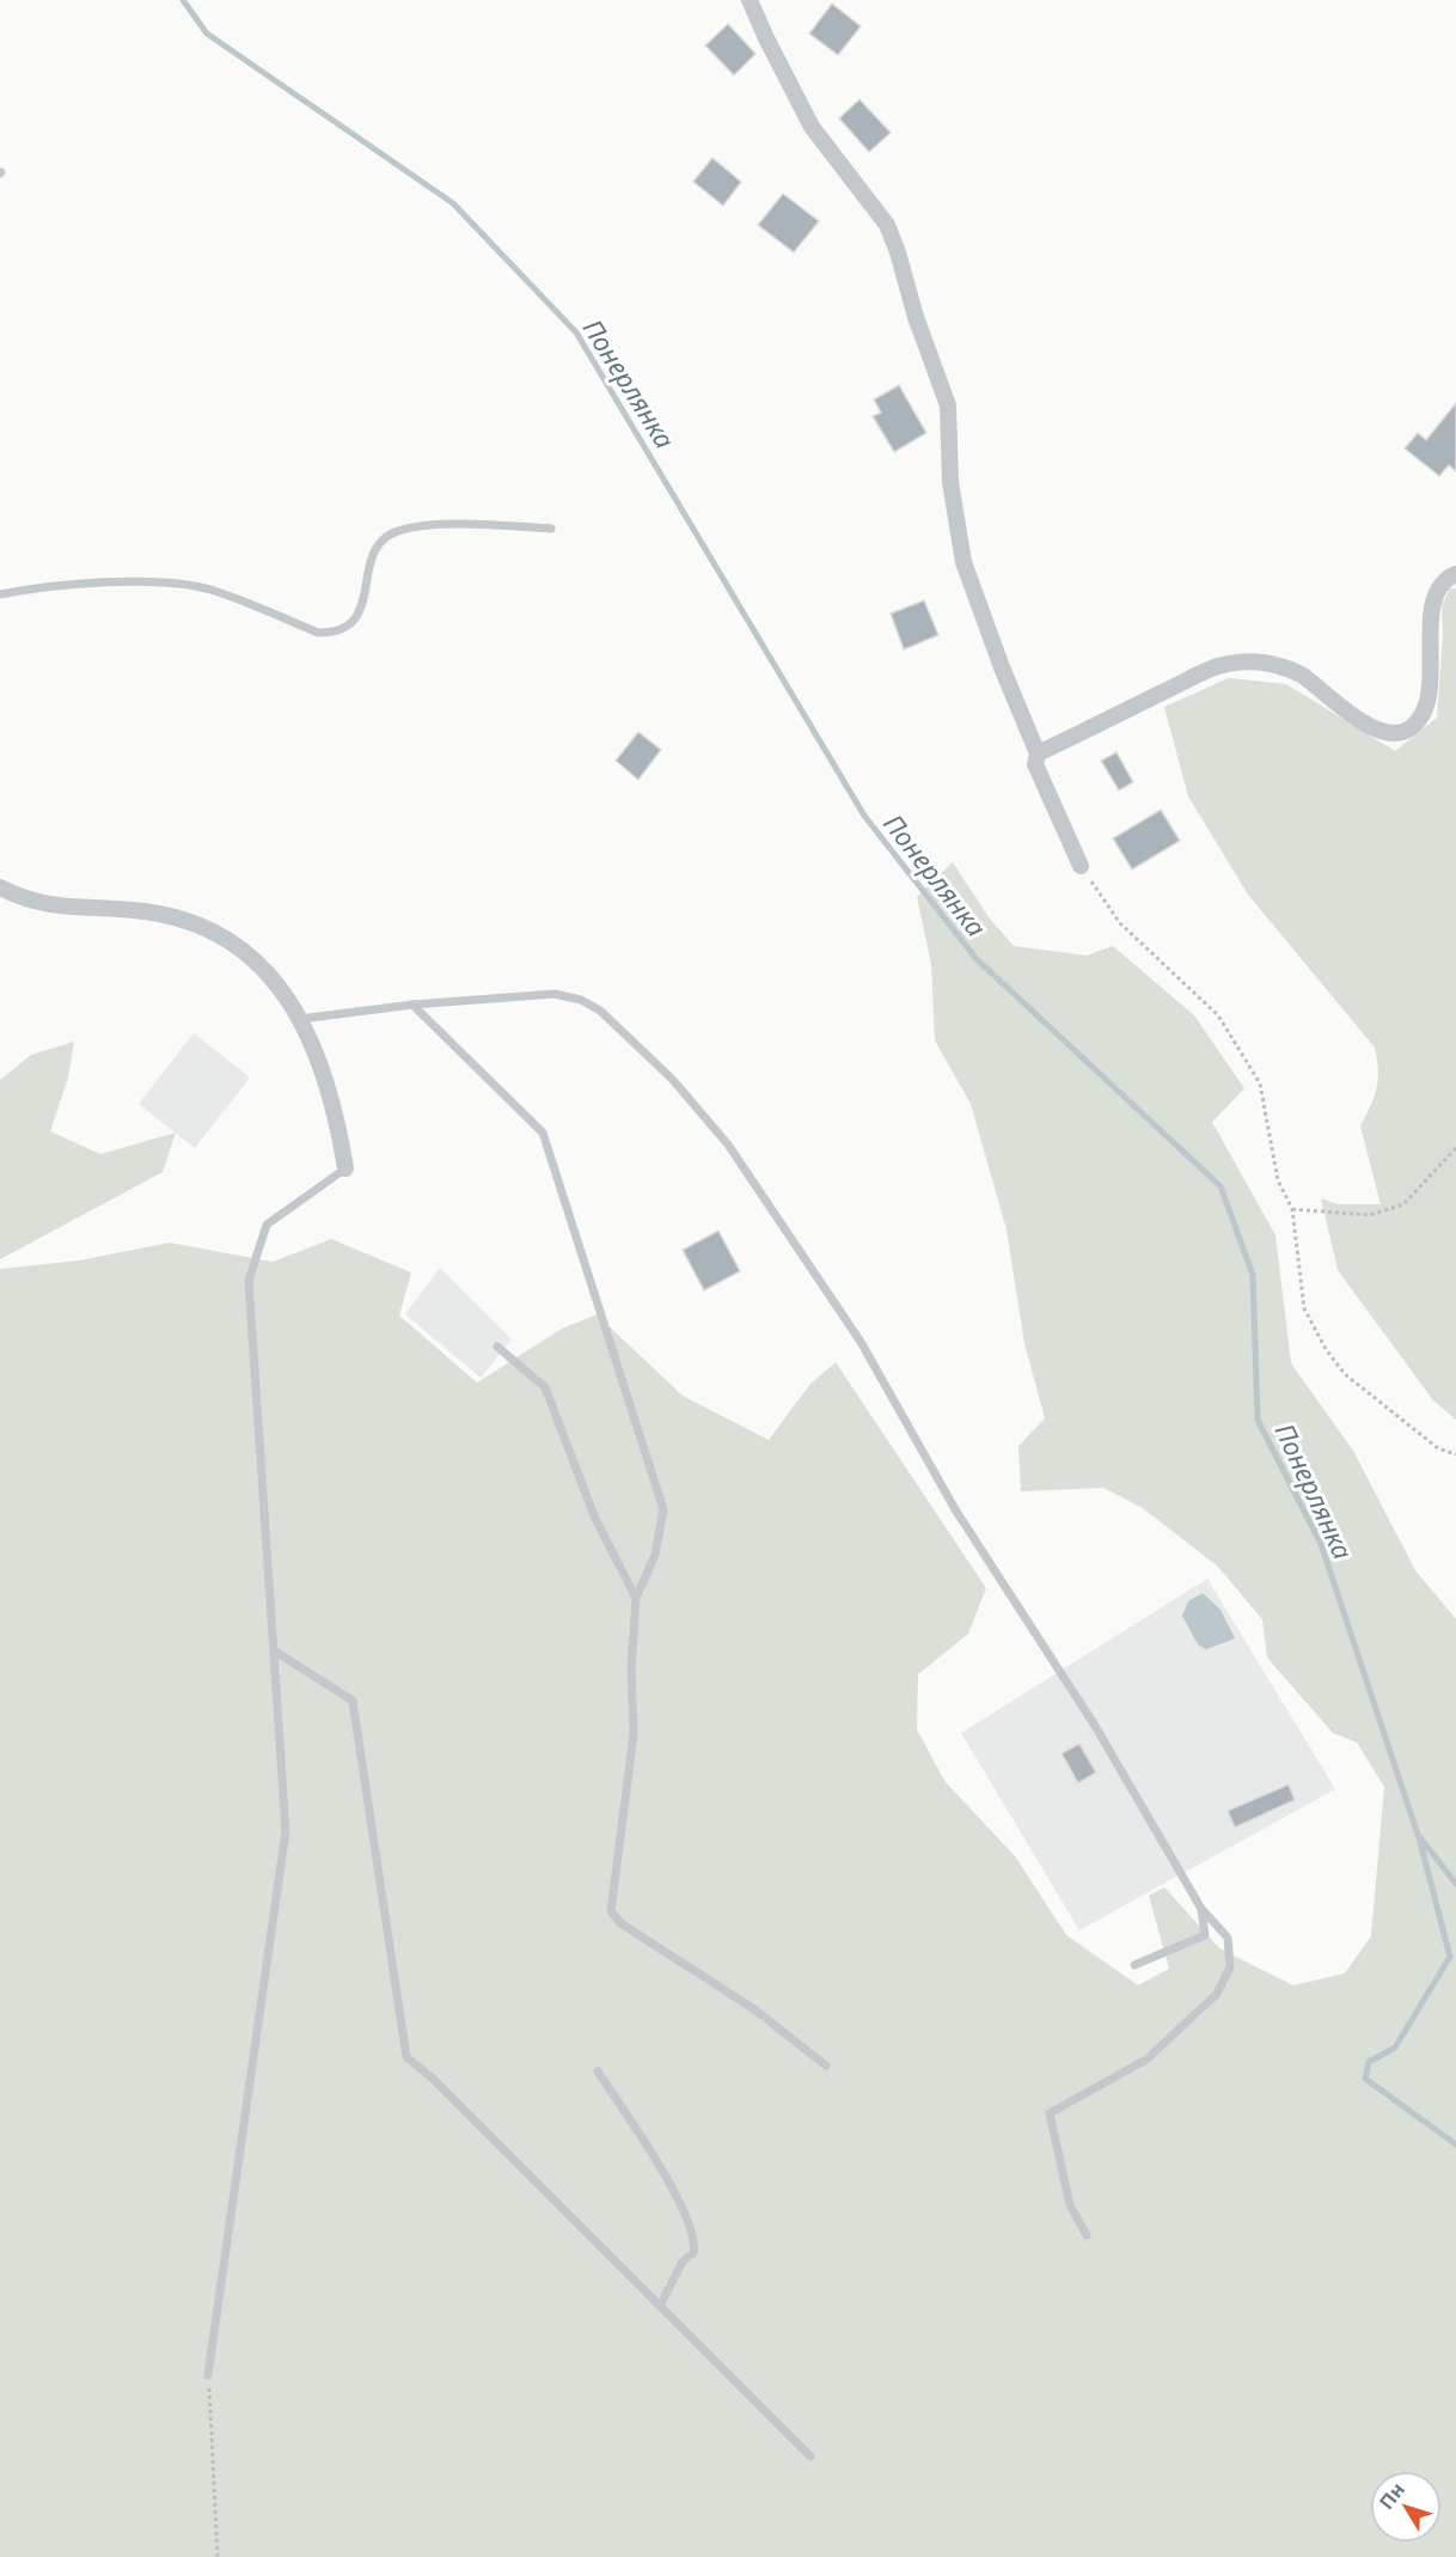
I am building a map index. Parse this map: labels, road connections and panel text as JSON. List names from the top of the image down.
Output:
{
  "water": ["Понерлянка"],
  "north": "top left"
}
